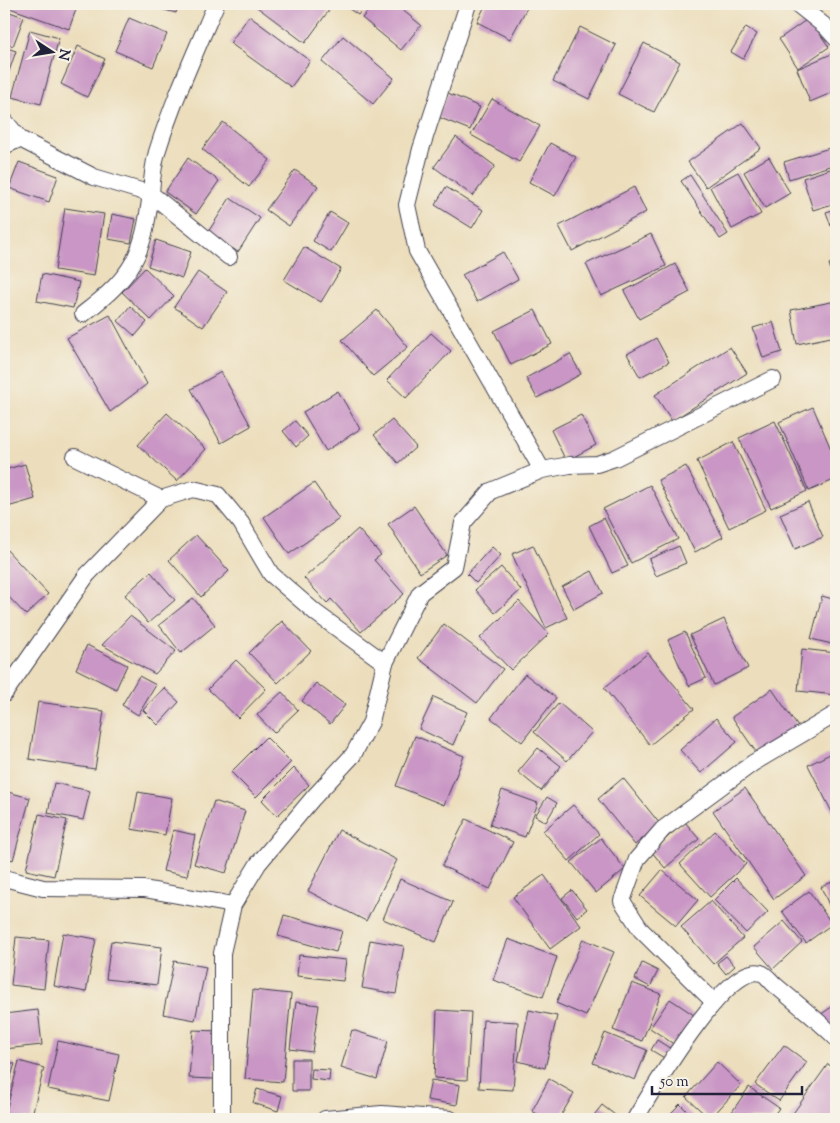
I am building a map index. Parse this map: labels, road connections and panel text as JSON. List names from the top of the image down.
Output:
{
  "scale_bar": "50 m",
  "north": "right"
}
